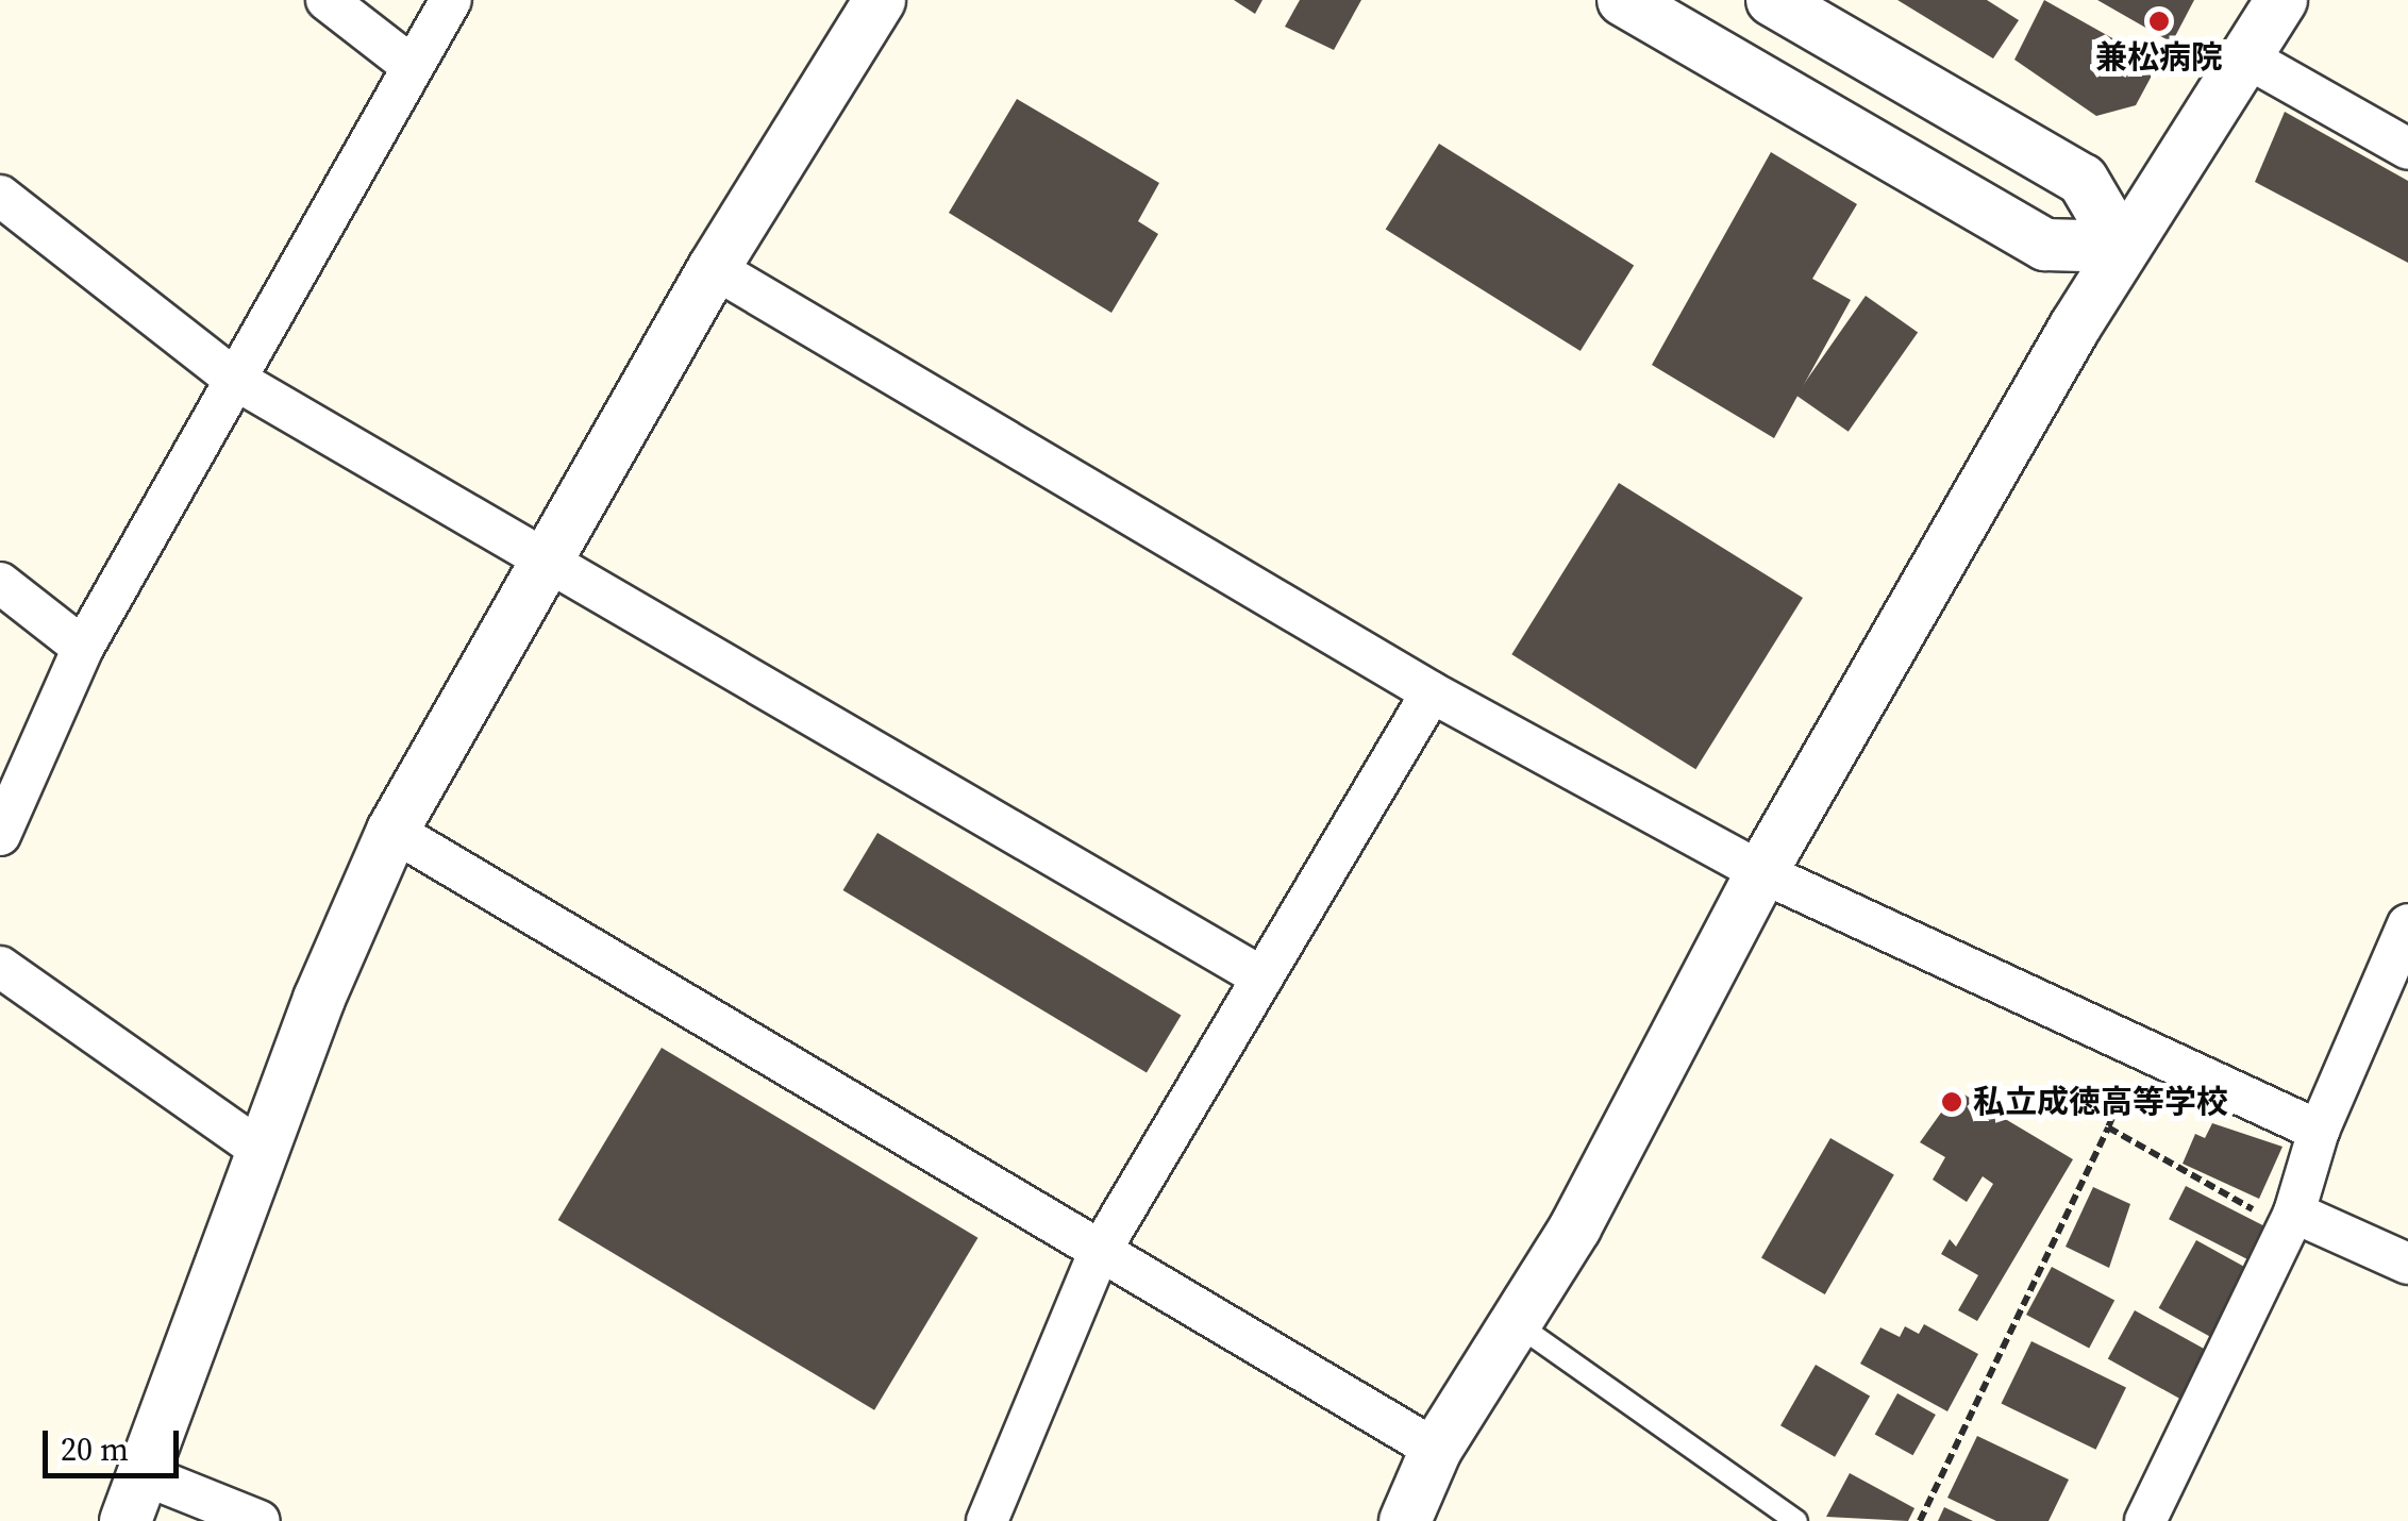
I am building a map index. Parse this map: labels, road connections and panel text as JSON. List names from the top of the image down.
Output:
{
  "places": ["兼松病院", "私立成徳高等学校"],
  "scale_bar": "20 m"
}
